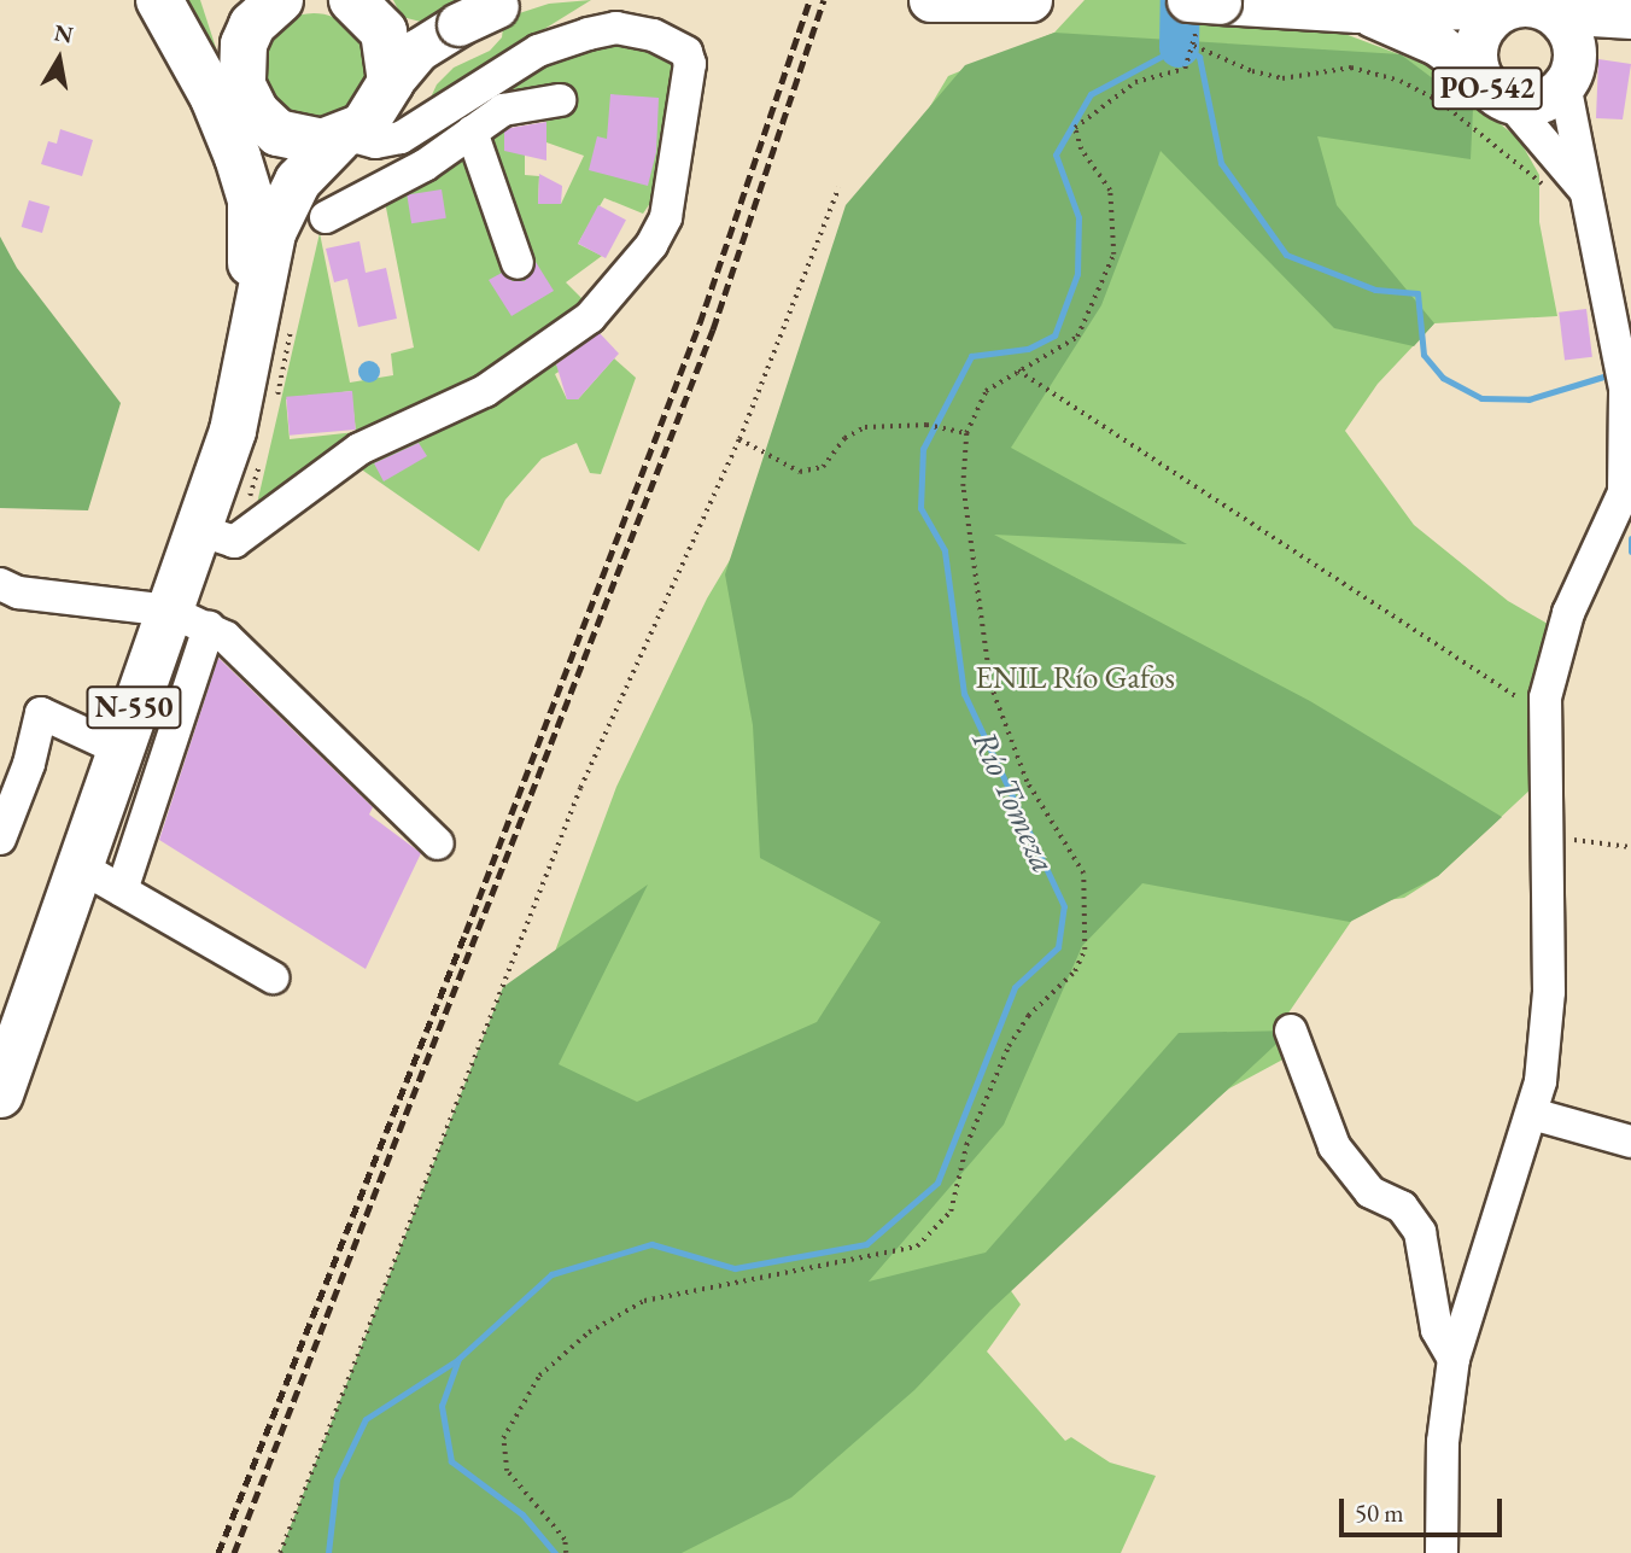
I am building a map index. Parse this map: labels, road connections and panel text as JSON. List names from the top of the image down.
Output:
{
  "streets": {
    "highway": ["N-550"],
    "main road": ["PO-542"]
  },
  "water": ["Río Tomeza"],
  "parks": ["ENIL Río Gafos"],
  "scale_bar": "50 m",
  "north": "top"
}
